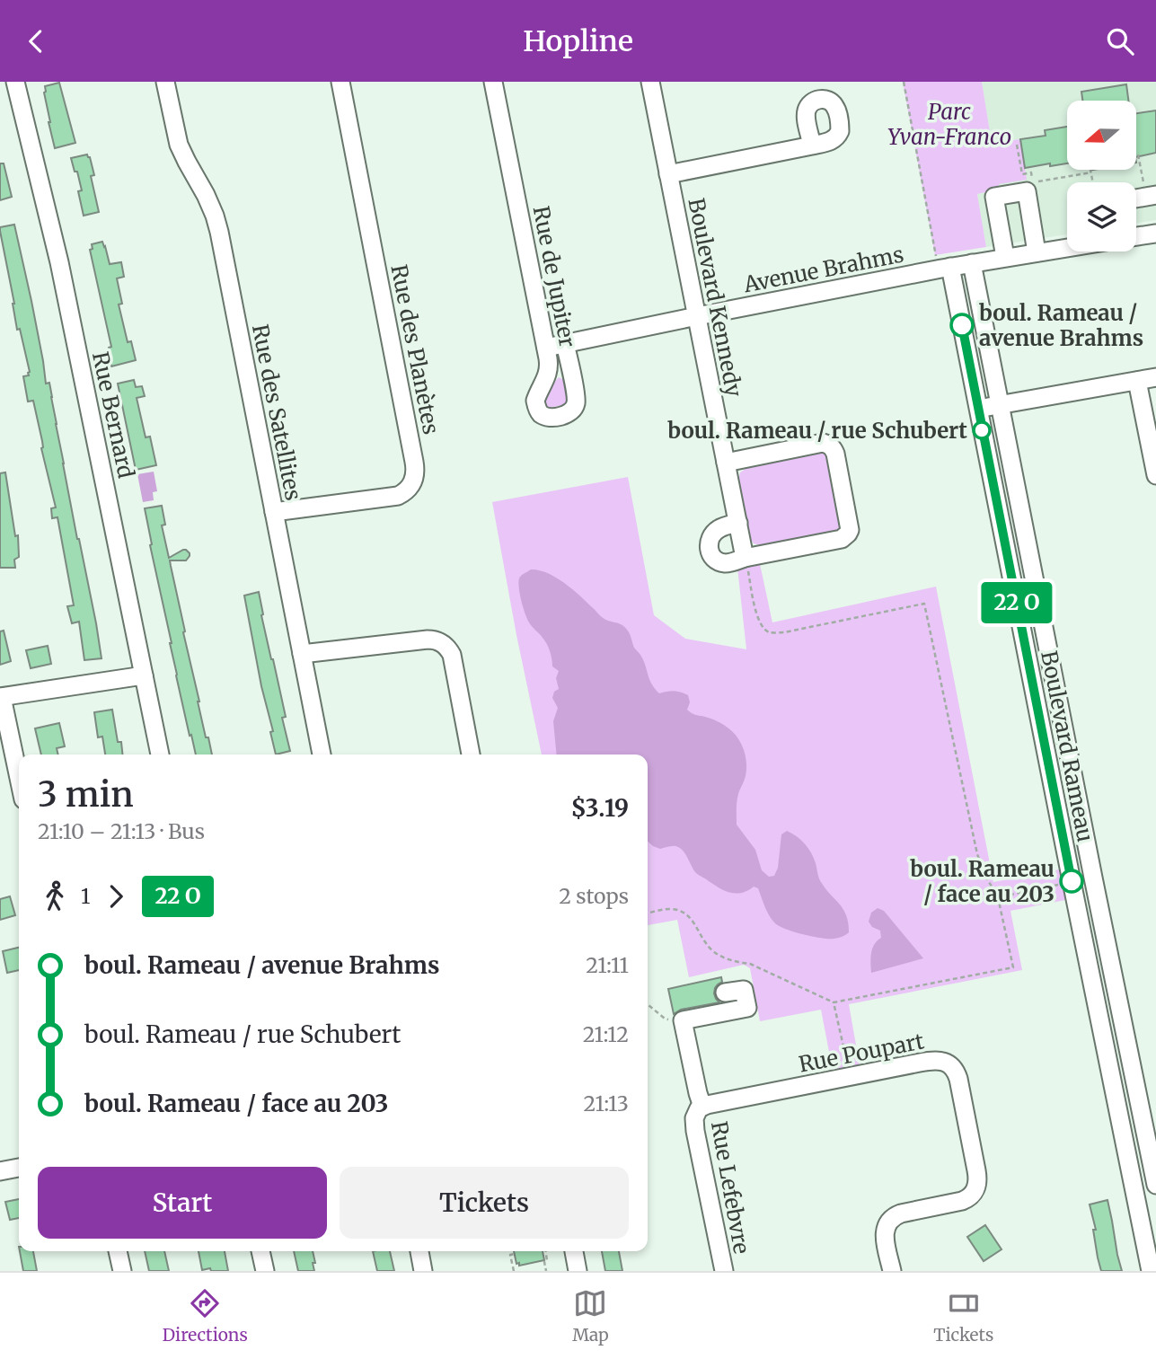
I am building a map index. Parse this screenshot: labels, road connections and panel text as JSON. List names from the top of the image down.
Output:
{
  "streets": {
    "street": [
      "Avenue Brahms",
      "Rue de Jupiter",
      "Boulevard Kennedy",
      "Rue des Planètes",
      "Rue des Satellites",
      "Rue Bernard",
      "Boulevard Rameau",
      "Rue Poupart",
      "Rue Lefebvre"
    ]
  },
  "crossings": [
    ["Avenue Brahms", "Rue de Jupiter"],
    ["Avenue Brahms", "Boulevard Kennedy"],
    ["Avenue Brahms", "Boulevard Rameau"],
    ["Rue des Planètes", "Rue des Satellites"],
    ["Rue Poupart", "Rue Lefebvre"]
  ],
  "parks": ["Parc Yvan-Franco"],
  "places": ["boul. Rameau / avenue Brahms", "boul. Rameau / rue Schubert", "boul. Rameau / face au 203"],
  "north": "left",
  "page": {
    "header": "Hopline",
    "on_map": "22 O",
    "heading": ["3 min", "21:10 – 21:13 · Bus", "$3.19"],
    "legs": ["1", "22 O", "2 stops"],
    "list": [
      {
        "name": "boul. Rameau / avenue Brahms",
        "value": "21:11"
      },
      {
        "name": "boul. Rameau / rue Schubert",
        "value": "21:12"
      },
      {
        "name": "boul. Rameau / face au 203",
        "value": "21:13"
      }
    ],
    "buttons": ["Start", "Tickets"],
    "tabs": ["Directions", "Map", "Tickets"]
  }
}
